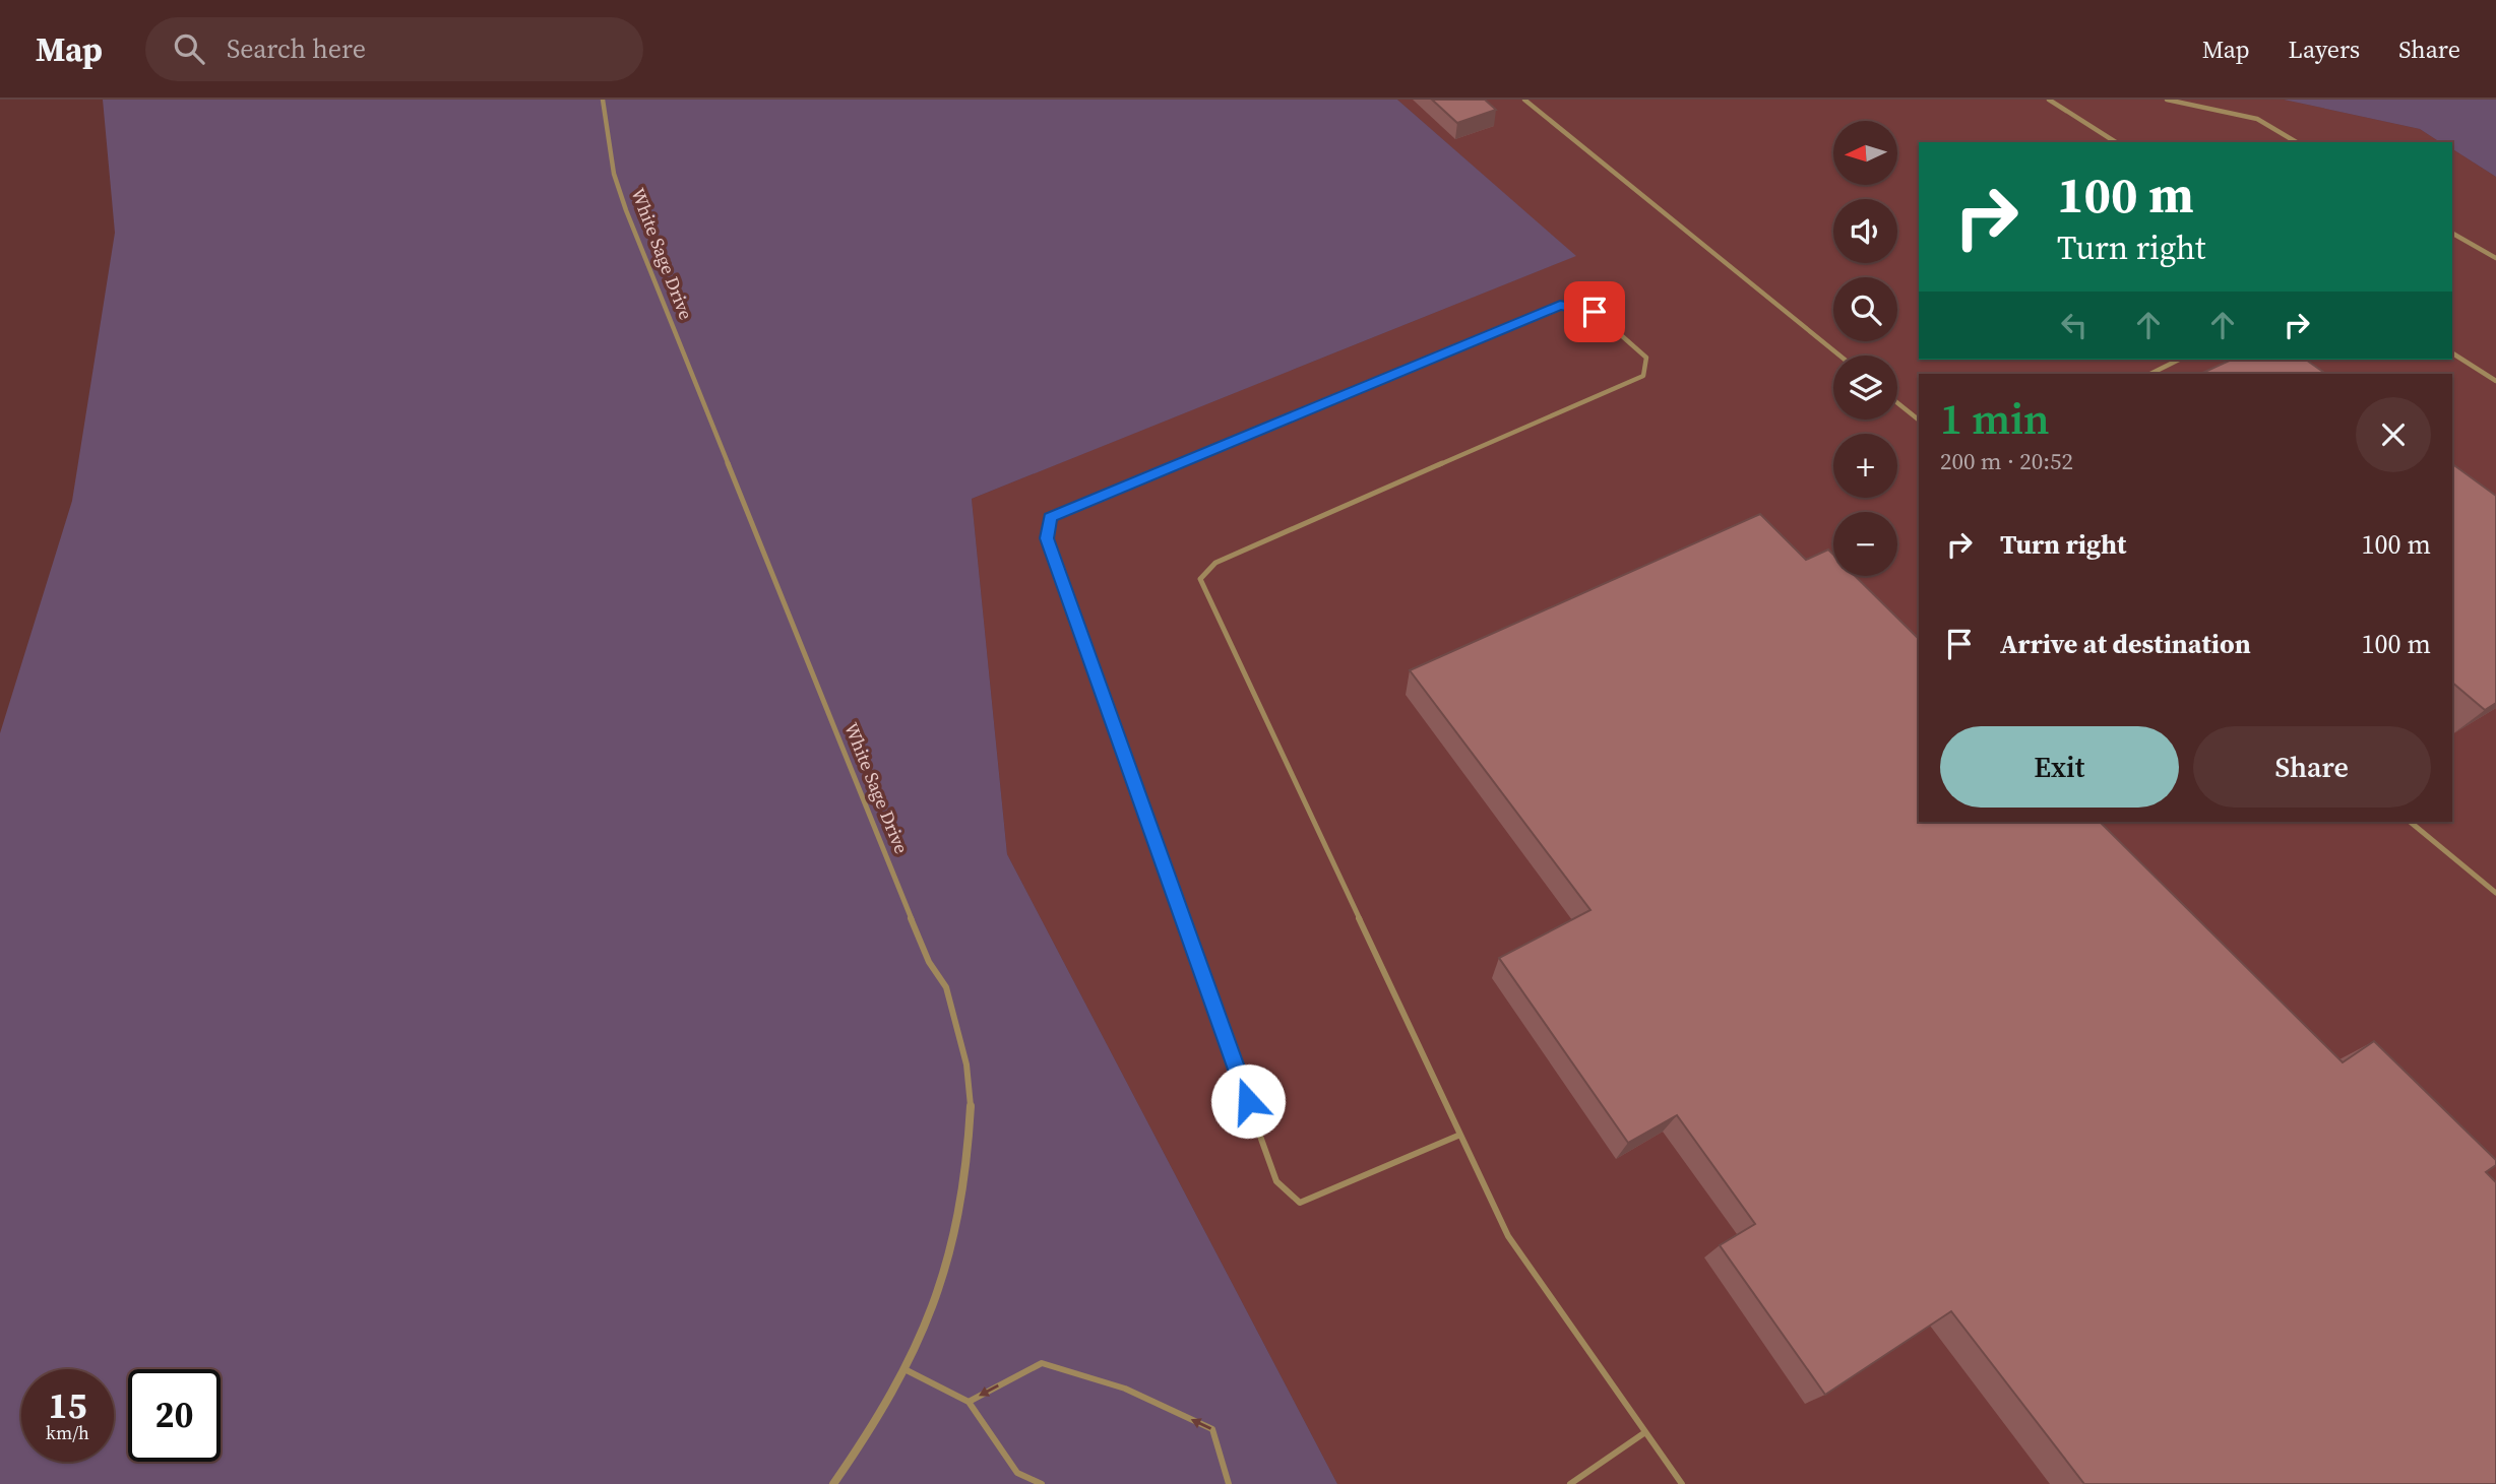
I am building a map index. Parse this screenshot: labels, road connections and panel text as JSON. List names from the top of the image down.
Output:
{
  "streets": {
    "street": ["White Sage Drive"]
  },
  "north": "left",
  "page": {
    "header": "Map",
    "search": "Search here",
    "nav": ["Map", "Layers", "Share"],
    "map_buttons": ["+", "−"],
    "turn": ["100 m", "Turn right"],
    "heading": ["1 min", "200 m · 20:52"],
    "list": [
      {
        "name": "Turn right",
        "value": "100 m"
      },
      {
        "name": "Arrive at destination",
        "value": "100 m"
      }
    ],
    "buttons": ["Exit", "Share"],
    "speed": "15 km/h",
    "limit": "20"
  }
}
